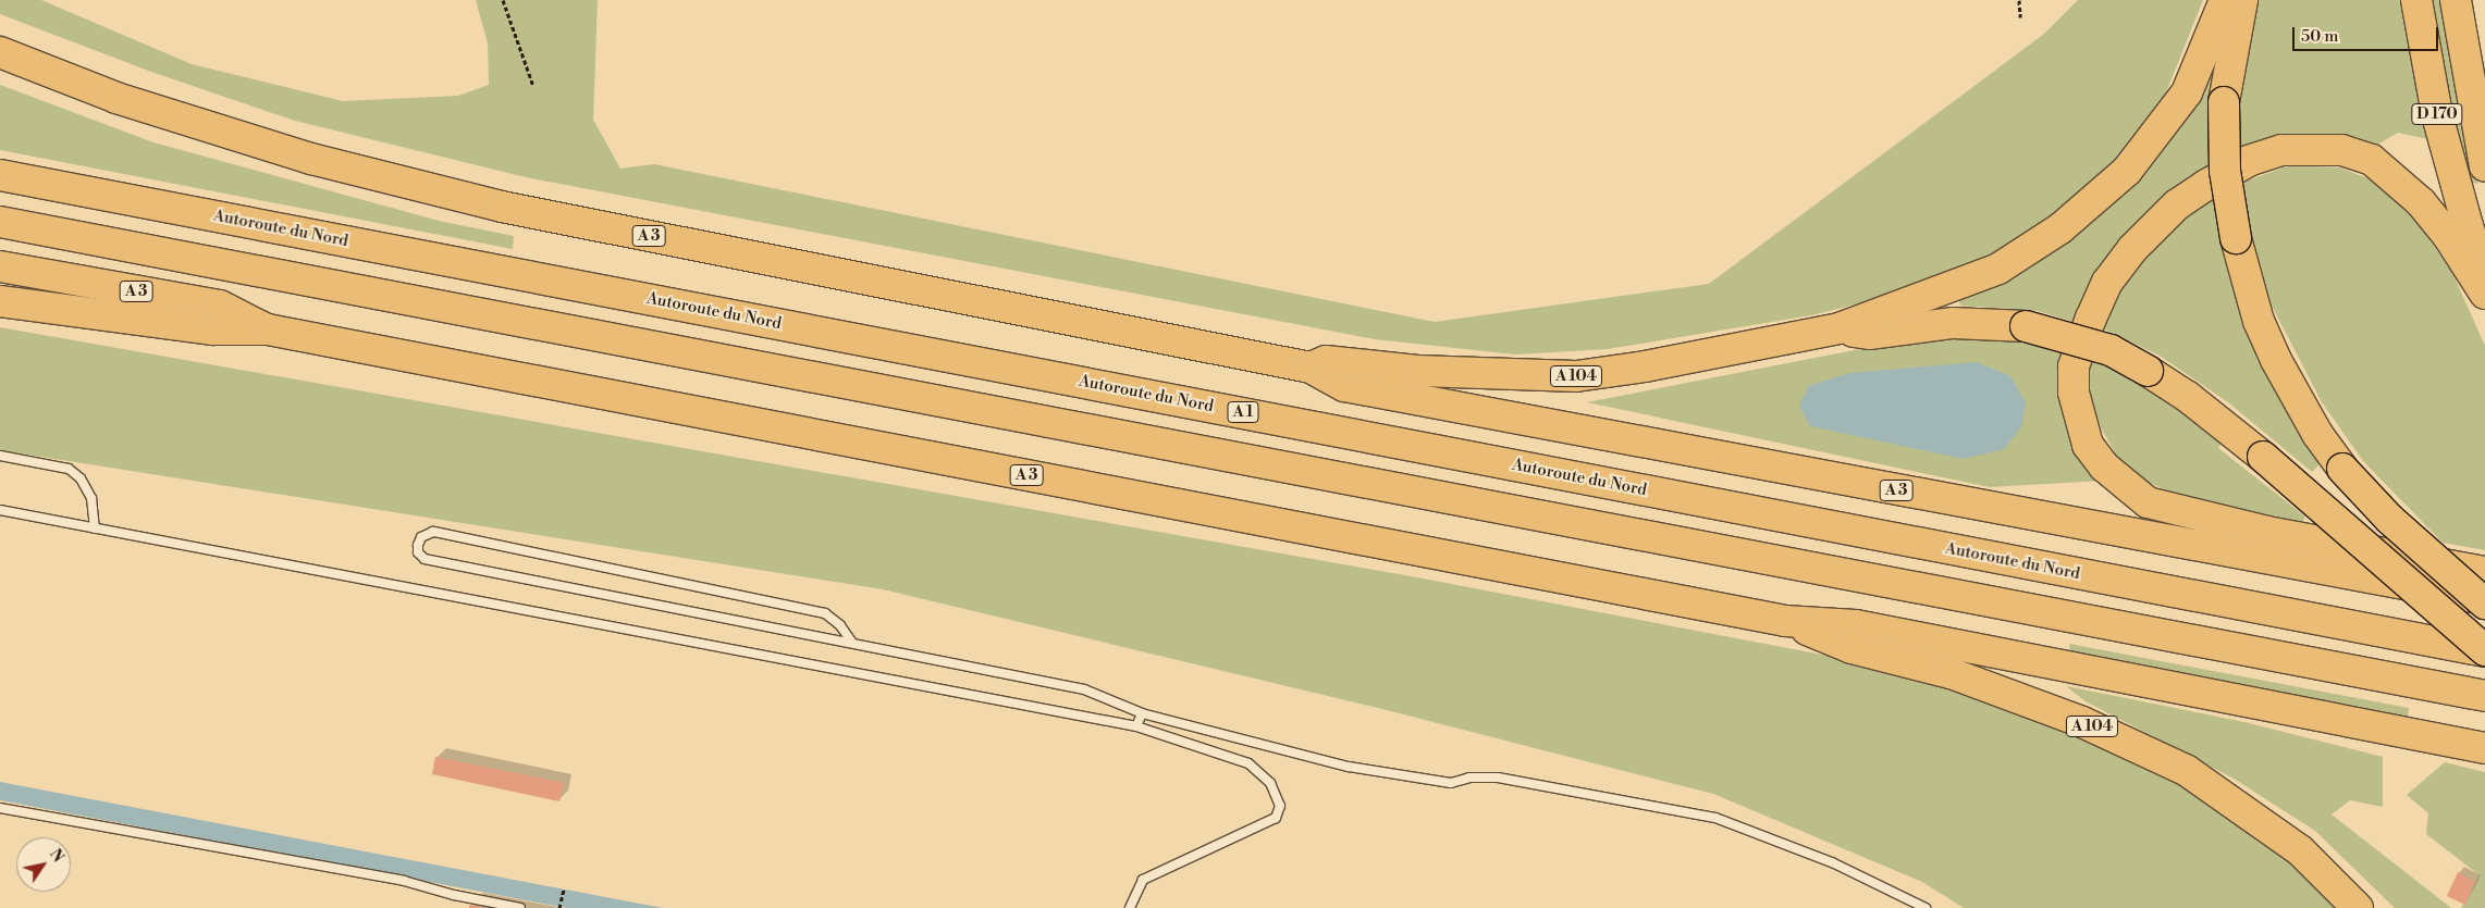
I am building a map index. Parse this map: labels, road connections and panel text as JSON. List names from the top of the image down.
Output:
{
  "streets": {
    "highway": [
      "D 170",
      "Autoroute du Nord",
      "A 3",
      "A 104",
      "A 1"
    ]
  },
  "crossings": [
    ["Autoroute du Nord", "A 104"],
    ["A 3", "A 104"]
  ],
  "scale_bar": "50 m",
  "north": "top right"
}
